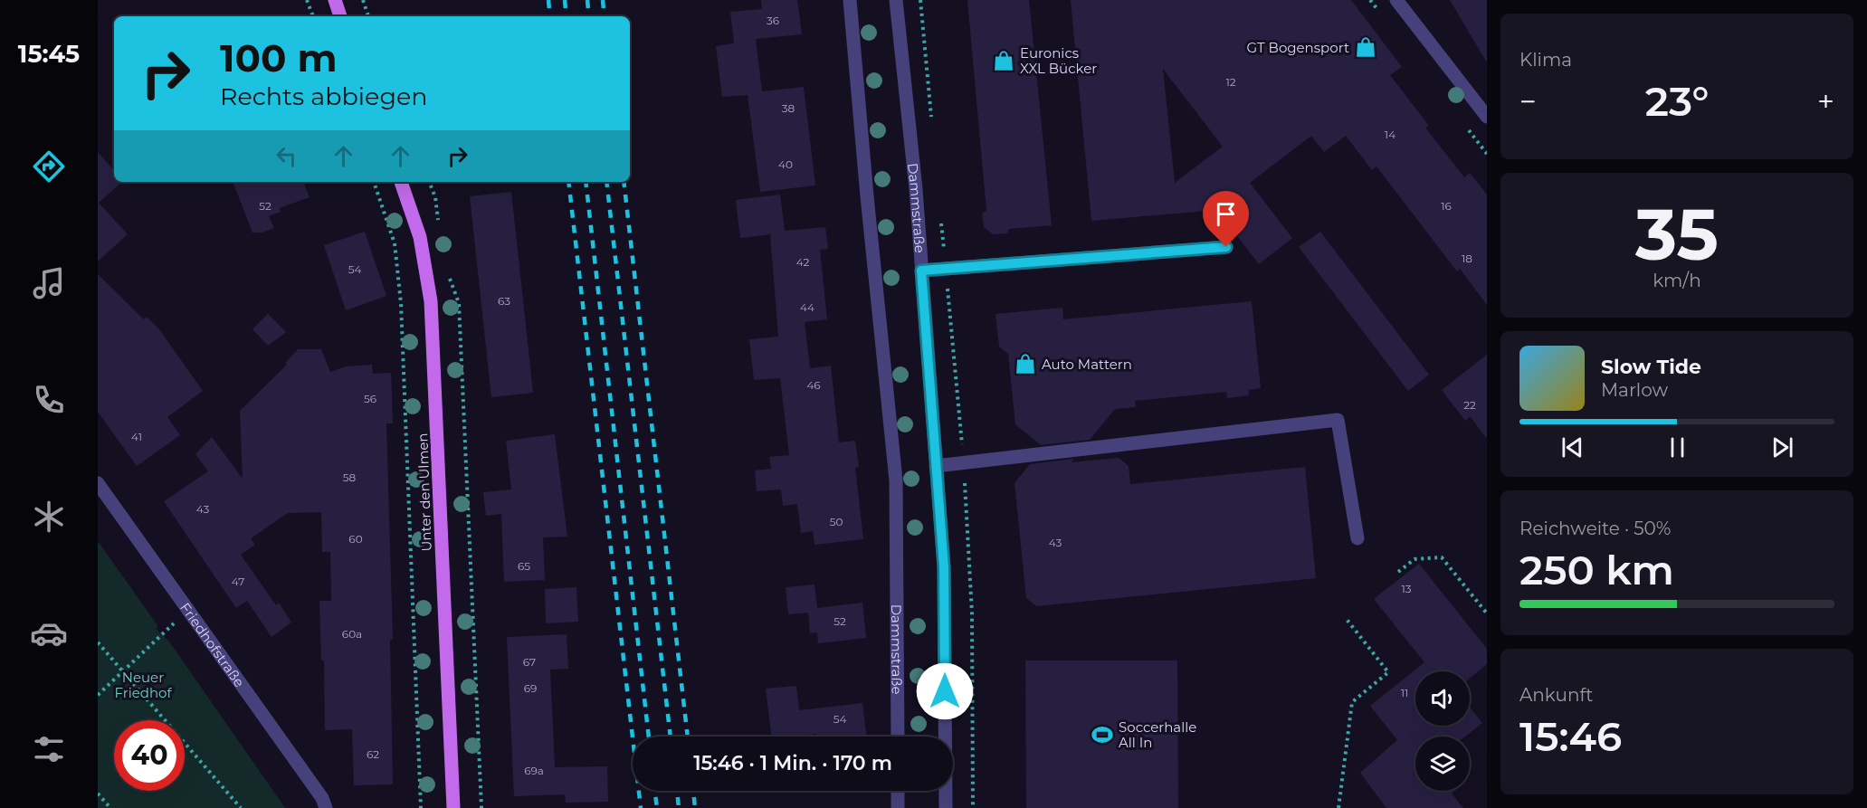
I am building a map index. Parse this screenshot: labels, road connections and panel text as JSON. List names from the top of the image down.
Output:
{
  "streets": {
    "main road": ["Unter den Ulmen"],
    "street": ["Dammstraße", "Friedhofstraße"]
  },
  "parks": ["Neuer Friedhof"],
  "places": {
    "shop": ["GT Bogensport", "Euronics XXL Bücker", "Auto Mattern"],
    "sports": ["Soccerhalle All In"]
  },
  "house_numbers": [
    "36",
    "12",
    "38",
    "14",
    "40",
    "52",
    "16",
    "18",
    "42",
    "54",
    "63",
    "44",
    "46",
    "56",
    "22",
    "41",
    "58",
    "43",
    "50",
    "60",
    "43",
    "65",
    "47",
    "13",
    "52",
    "60a",
    "67",
    "69",
    "11",
    "54",
    "62",
    "69a"
  ],
  "page": {
    "tabs": "15:45",
    "tile": [
      "Klima",
      ["35", "km/h"],
      ["Reichweite · 50%", "250 km"],
      ["Ankunft", "15:46"]
    ],
    "turn": ["100 m", "Rechts abbiegen"],
    "heat": ["−", "23°", "+"],
    "song": ["Slow Tide", "Marlow"],
    "limit": "40",
    "trip": "15:46 · 1 Min. · 170 m"
  }
}
